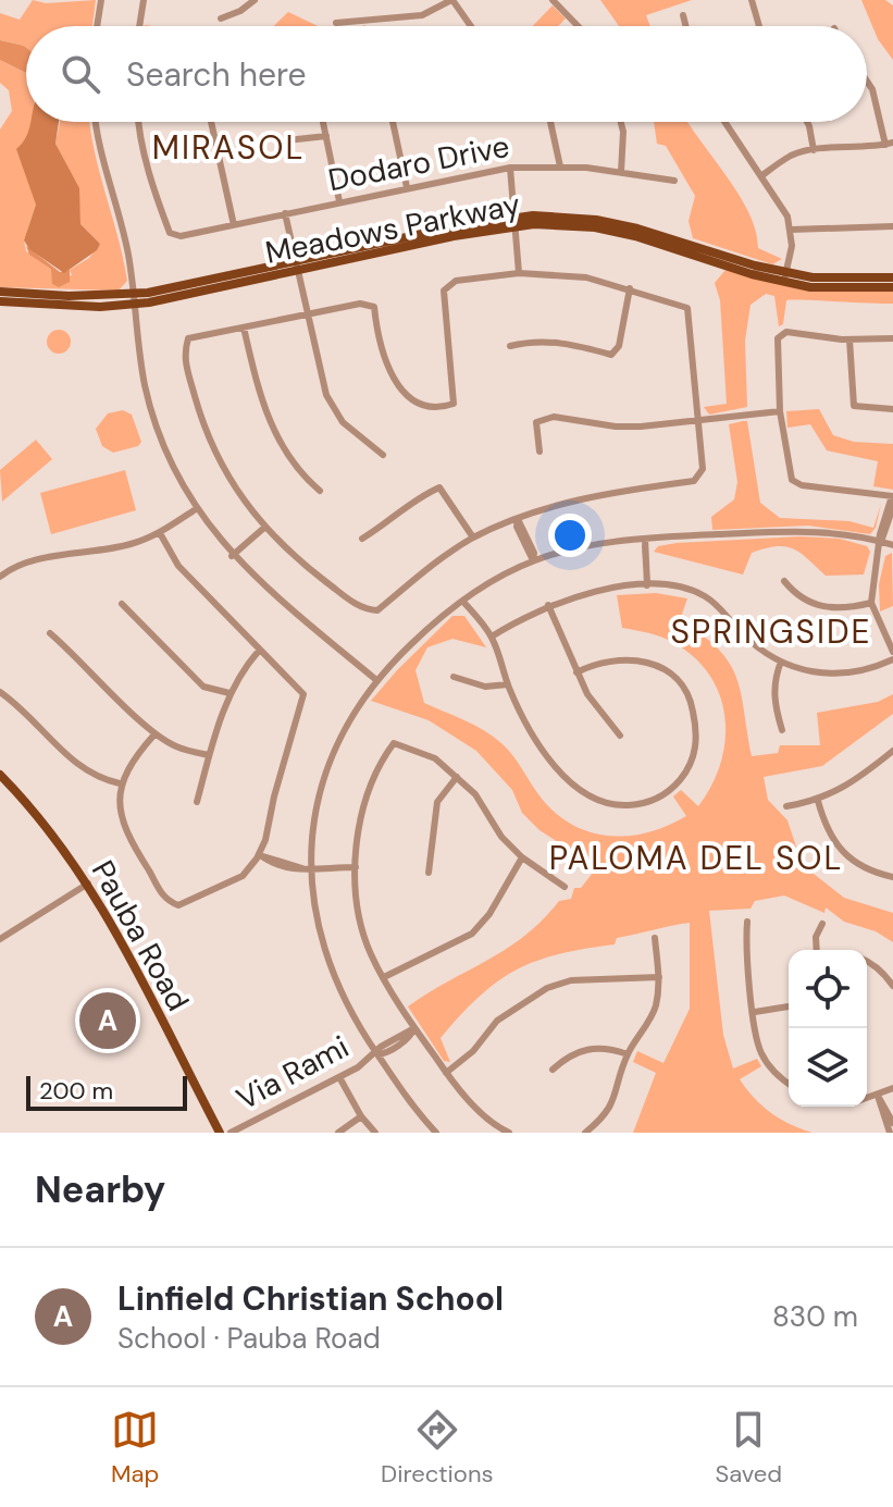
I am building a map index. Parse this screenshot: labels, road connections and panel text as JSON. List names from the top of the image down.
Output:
{
  "streets": {
    "main road": ["Meadows Parkway", "Pauba Road"],
    "street": ["Dodaro Drive", "Via Rami"]
  },
  "districts": ["MIRASOL", "SPRINGSIDE", "PALOMA DEL SOL"],
  "scale_bar": "200 m",
  "page": {
    "search": "Search here",
    "pins": "A",
    "scale": "200 m",
    "heading": "Nearby",
    "list": [
      {
        "mark": "A",
        "name": "Linfield Christian School",
        "note": "School · Pauba Road",
        "value": "830 m"
      }
    ],
    "nav": ["Map", "Directions", "Saved"]
  }
}
